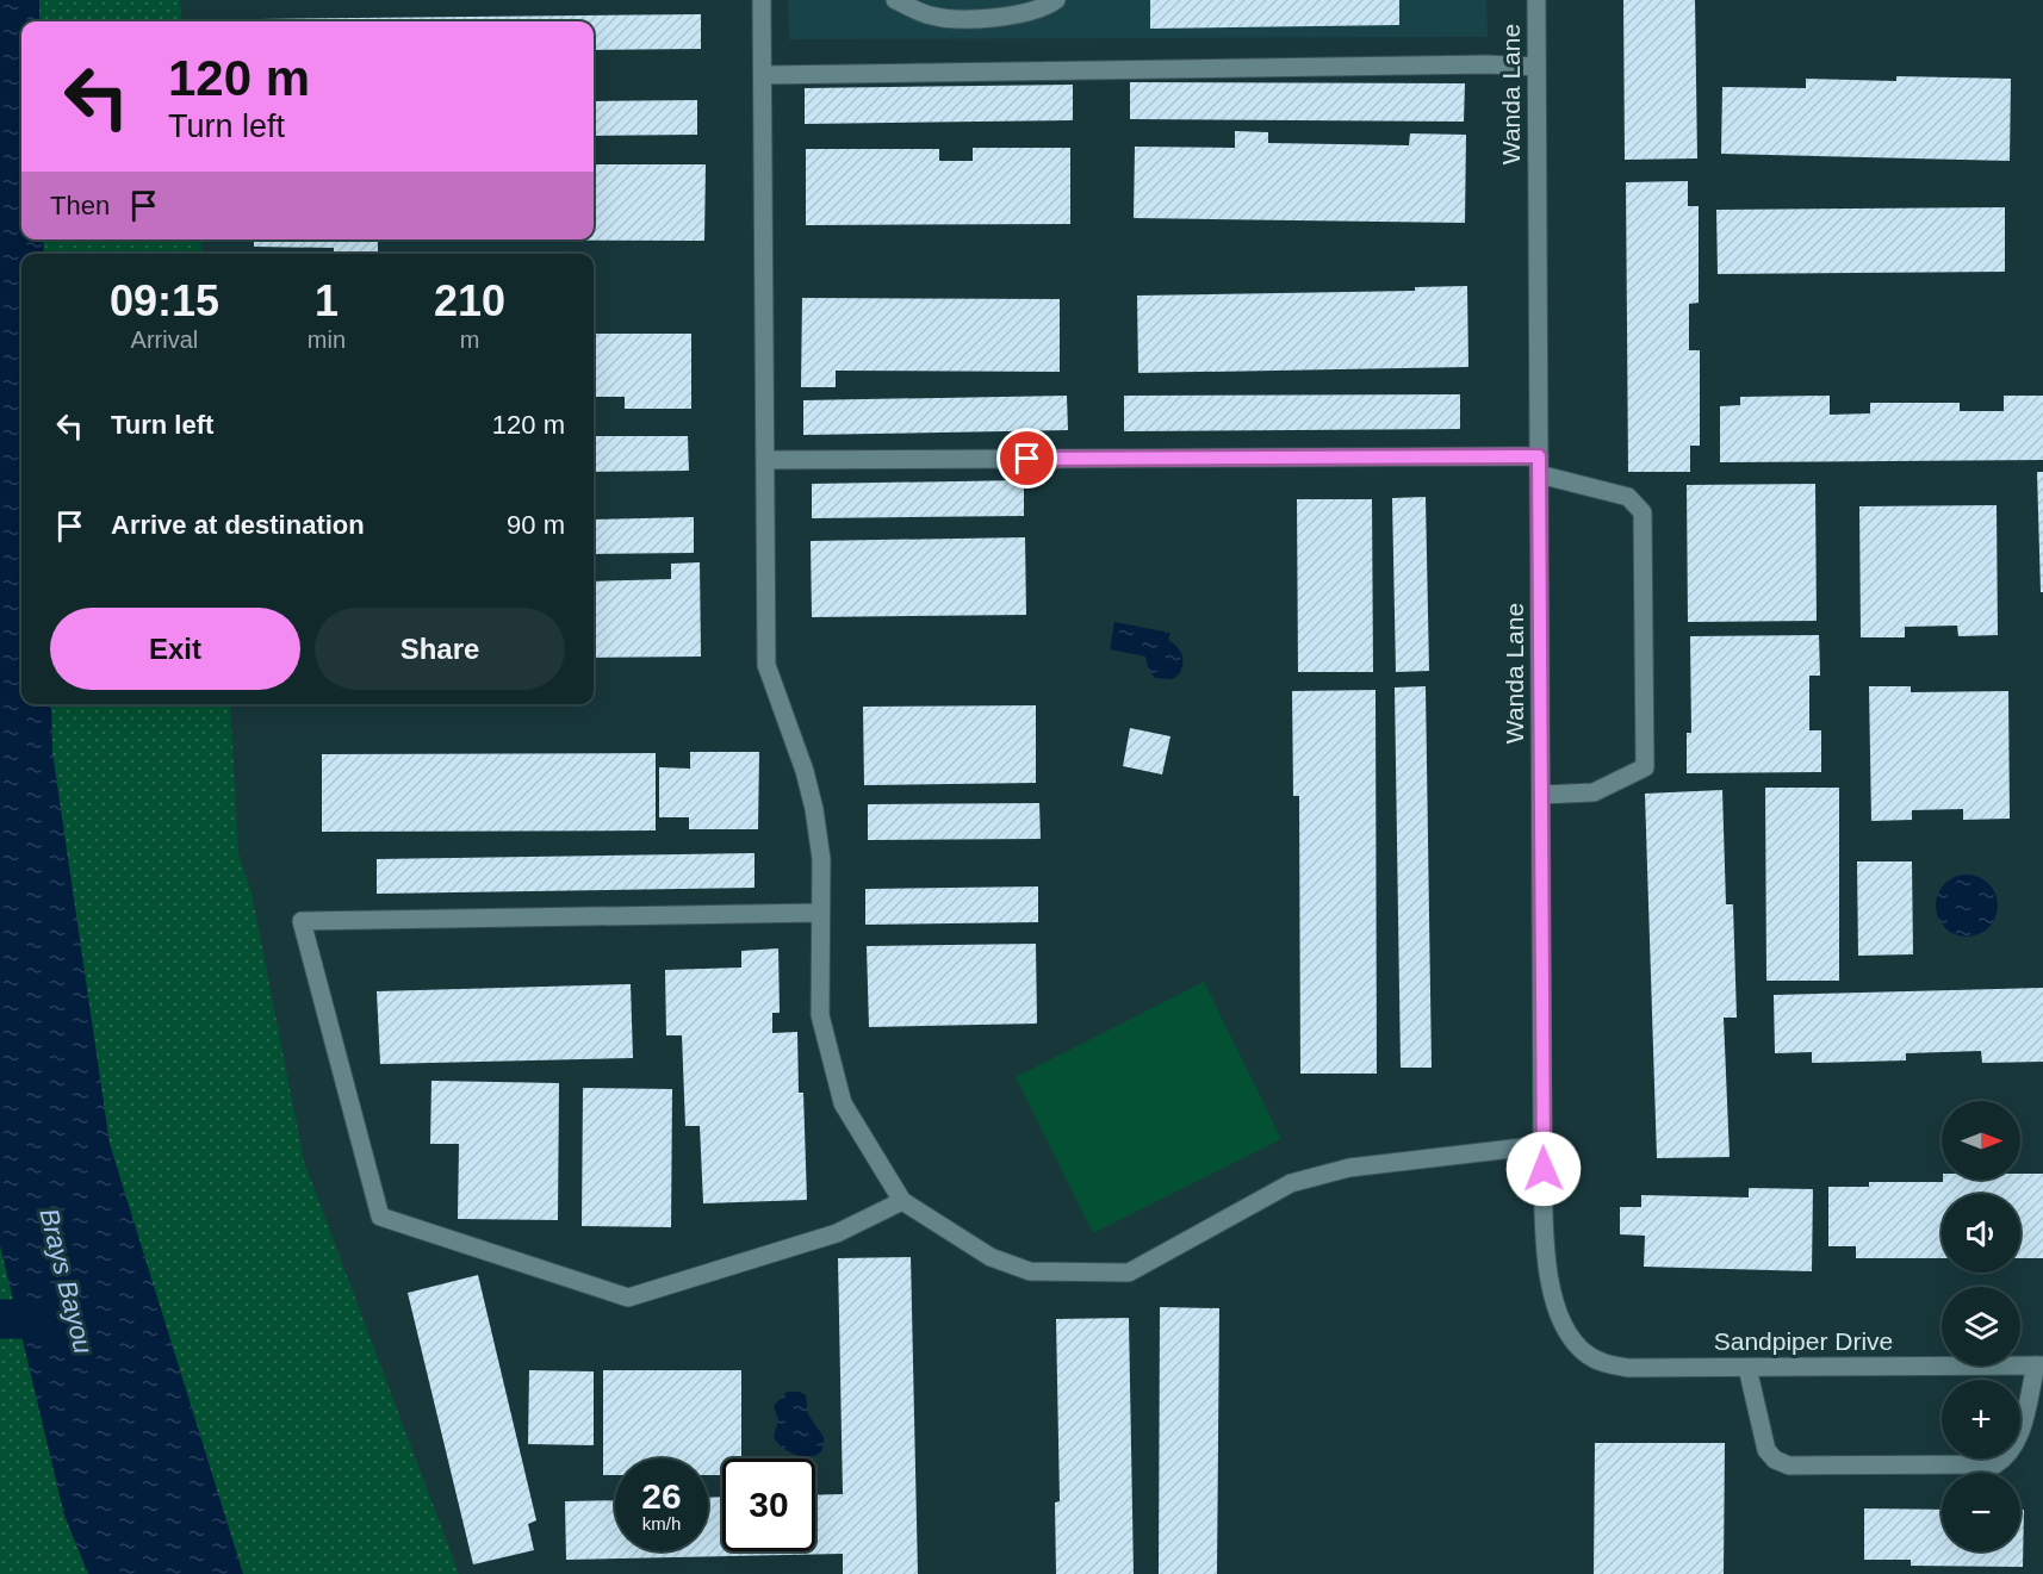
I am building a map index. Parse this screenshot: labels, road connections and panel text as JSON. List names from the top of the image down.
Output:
{
  "streets": {
    "street": ["Wanda Lane", "Sandpiper Drive"]
  },
  "crossings": [
    ["Wanda Lane", "Sandpiper Drive"]
  ],
  "water": ["Brays Bayou"],
  "north": "right",
  "page": {
    "turn": ["120 m", "Turn left"],
    "then": "Then",
    "eta": [
      "09:15",
      "Arrival",
      "1",
      "min",
      "210",
      "m"
    ],
    "list": [
      {
        "name": "Turn left",
        "value": "120 m"
      },
      {
        "name": "Arrive at destination",
        "value": "90 m"
      }
    ],
    "buttons": ["Exit", "Share"],
    "map_buttons": ["+", "−"],
    "speed": "26 km/h",
    "limit": "30"
  }
}
